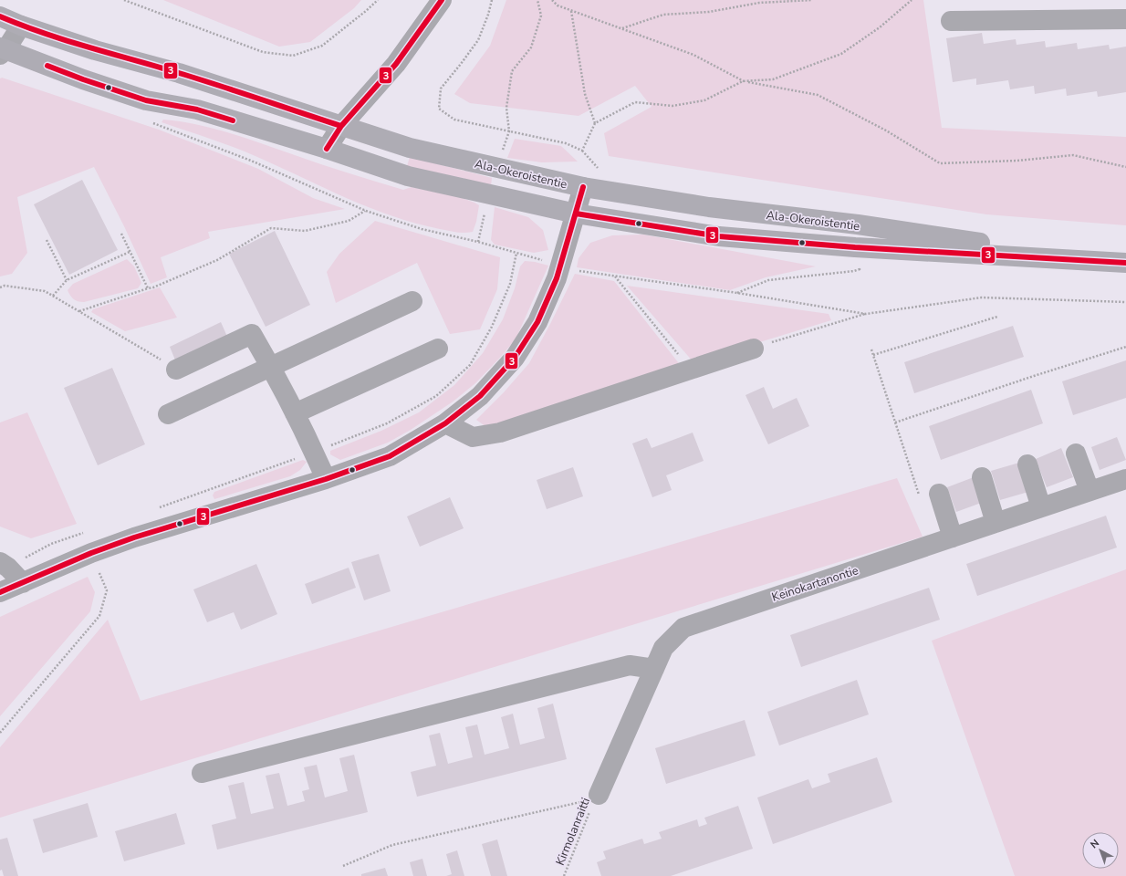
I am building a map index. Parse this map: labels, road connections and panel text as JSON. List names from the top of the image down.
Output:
{
  "streets": {
    "main road": ["Ala-Okeroistentie"],
    "street": ["Keinokartanontie"],
    "path": ["Kirmolanraitti"]
  },
  "crossings": [
    ["Keinokartanontie", "Kirmolanraitti"]
  ],
  "lines": ["transit line 3"],
  "north": "top left"
}
